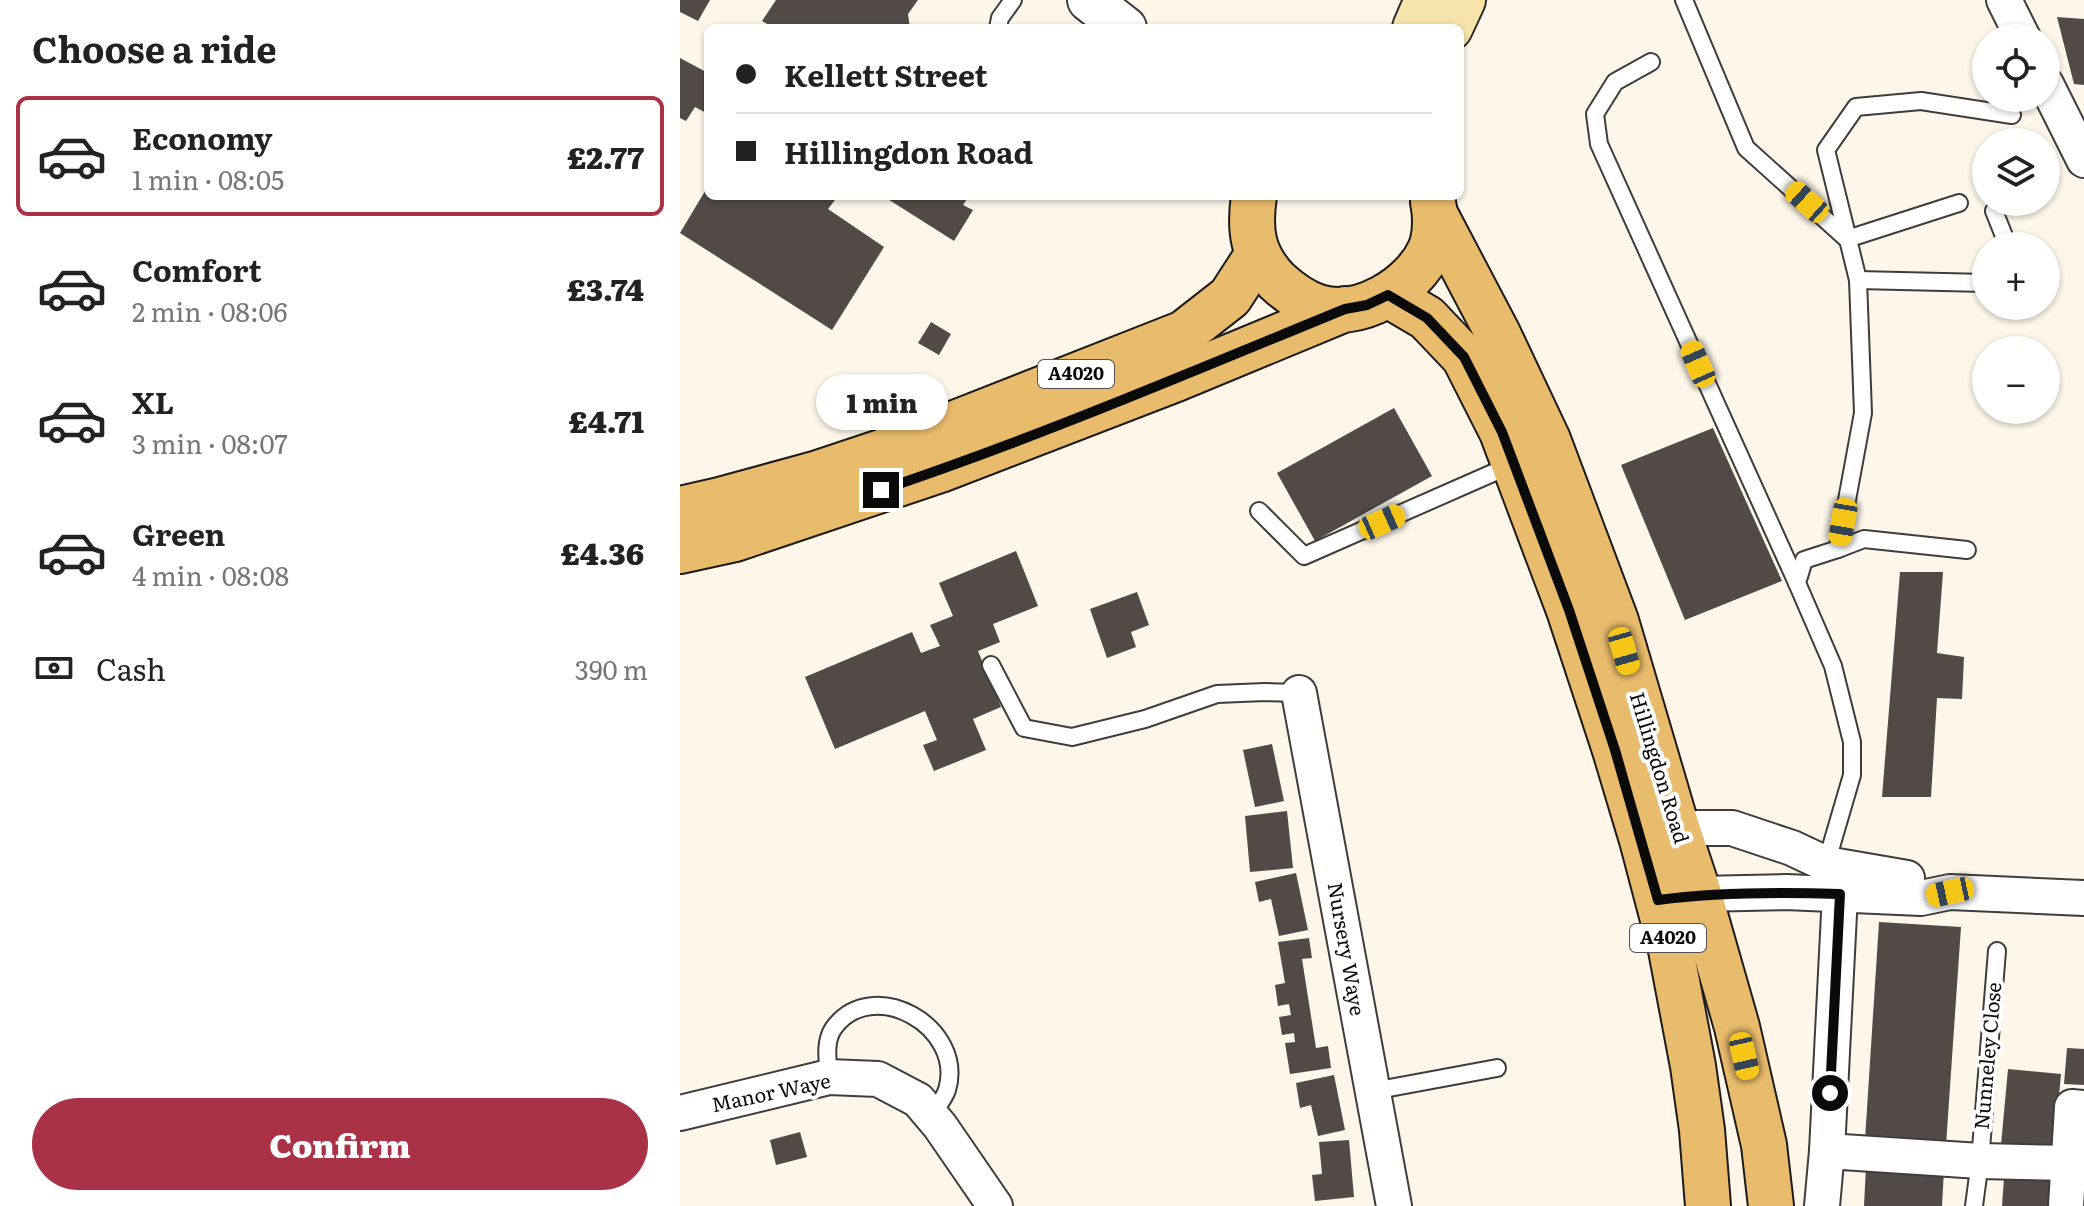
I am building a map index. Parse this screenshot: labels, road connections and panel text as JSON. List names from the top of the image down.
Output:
{
  "streets": {
    "main road": ["A4020", "Hillingdon Road"],
    "street": ["Nursery Waye", "Manor Waye"],
    "lane": ["Nunneley Close"]
  },
  "crossings": [
    ["A4020", "Hillingdon Road"]
  ],
  "page": {
    "heading": "Choose a ride",
    "map_buttons": ["+", "−"],
    "banner": ["Kellett Street", "Hillingdon Road"],
    "list": [
      {
        "name": "Economy",
        "note": "1 min · 08:05",
        "value": "£2.77"
      },
      {
        "name": "Comfort",
        "note": "2 min · 08:06",
        "value": "£3.74"
      },
      {
        "name": "XL",
        "note": "3 min · 08:07",
        "value": "£4.71"
      },
      {
        "name": "Green",
        "note": "4 min · 08:08",
        "value": "£4.36"
      }
    ],
    "bubble": "1 min",
    "pay": ["Cash", "390 m"],
    "buttons": "Confirm"
  }
}
